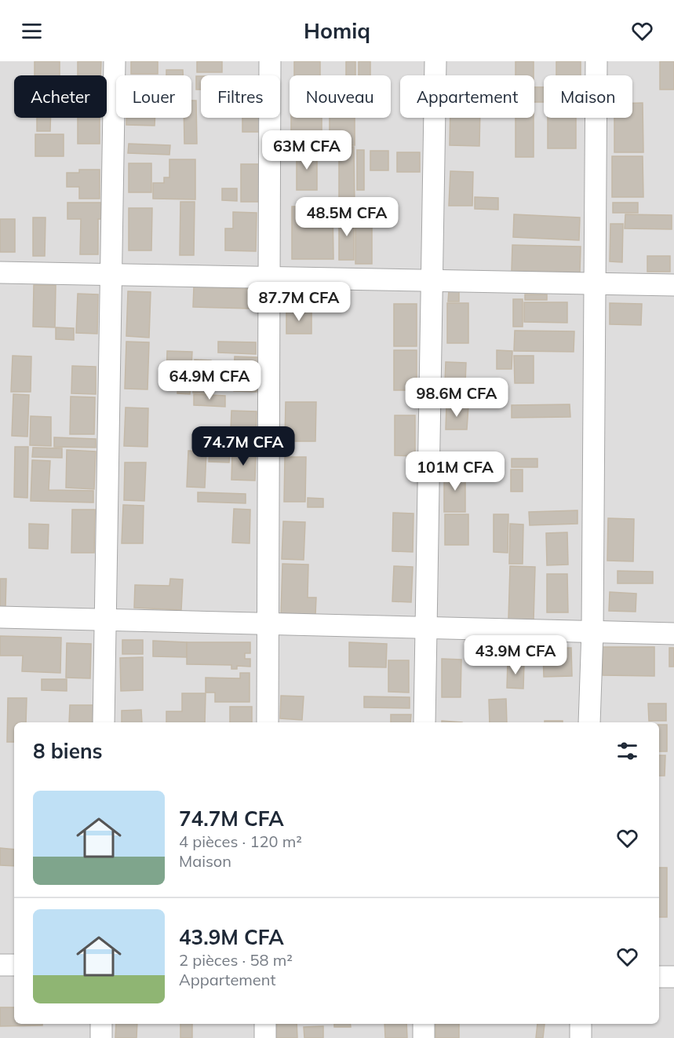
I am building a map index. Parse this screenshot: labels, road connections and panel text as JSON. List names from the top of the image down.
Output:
{
  "page": {
    "header": "Homiq",
    "chip": [
      "Acheter",
      "Louer",
      "Filtres",
      "Nouveau",
      "Appartement",
      "Maison"
    ],
    "price": [
      "63M CFA",
      "48.5M CFA",
      "87.7M CFA",
      "64.9M CFA",
      "98.6M CFA",
      "74.7M CFA",
      "101M CFA",
      "43.9M CFA"
    ],
    "heading": "8 biens",
    "list": [
      {
        "name": "74.7M CFA",
        "note": "4 pièces · 120 m² · Maison"
      },
      {
        "name": "43.9M CFA",
        "note": "2 pièces · 58 m² · Appartement"
      }
    ]
  }
}
